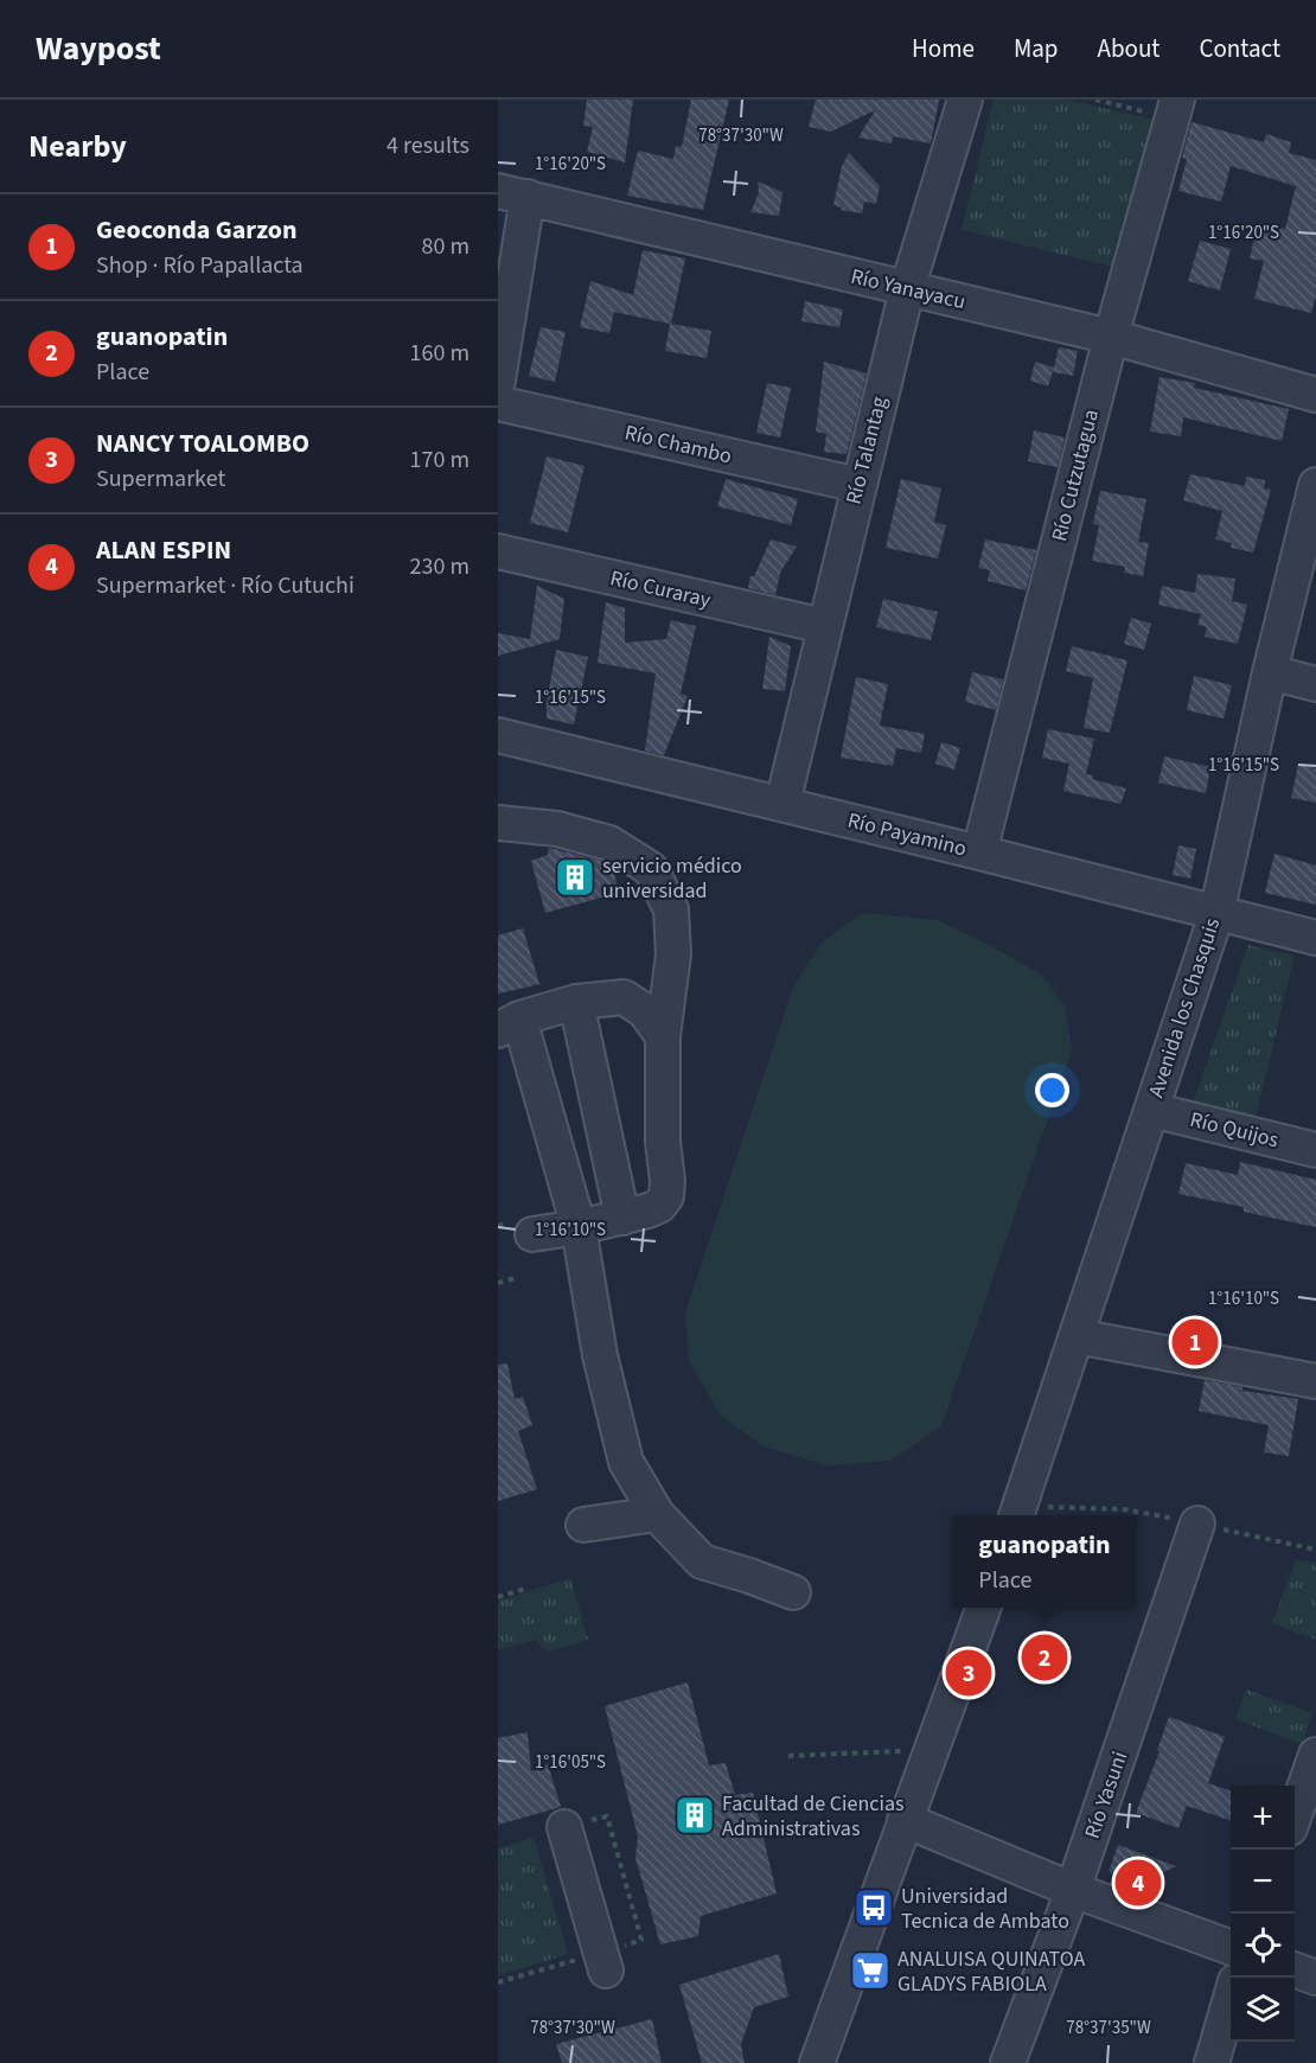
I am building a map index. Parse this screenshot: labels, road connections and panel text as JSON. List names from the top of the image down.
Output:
{
  "streets": {
    "street": [
      "Río Yanayacu",
      "Río Chambo",
      "Río Talantag",
      "Río Cutzutagua",
      "Río Curaray",
      "Río Payamino",
      "Avenida los Chasquis",
      "Río Quijos",
      "Río Yasuni"
    ]
  },
  "crossings": [
    ["Río Yanayacu", "Río Talantag"],
    ["Río Yanayacu", "Río Cutzutagua"],
    ["Río Chambo", "Río Talantag"],
    ["Río Talantag", "Río Curaray"],
    ["Río Talantag", "Río Payamino"],
    ["Río Cutzutagua", "Río Payamino"],
    ["Río Payamino", "Avenida los Chasquis"],
    ["Avenida los Chasquis", "Río Quijos"]
  ],
  "places": {
    "building": ["servicio médico universidad", "Facultad de Ciencias Administrativas"],
    "bus stop": ["Universidad Tecnica de Ambato"],
    "supermarket": ["ANALUISA QUINATOA GLADYS FABIOLA"]
  },
  "page": {
    "header": "Waypost",
    "nav": [
      "Home",
      "Map",
      "About",
      "Contact"
    ],
    "heading": ["Nearby", "4 results"],
    "list": [
      {
        "mark": "1",
        "name": "Geoconda Garzon",
        "note": "Shop · Río Papallacta",
        "value": "80 m"
      },
      {
        "mark": "2",
        "name": "guanopatin",
        "note": "Place",
        "value": "160 m"
      },
      {
        "mark": "3",
        "name": "NANCY TOALOMBO",
        "note": "Supermarket",
        "value": "170 m"
      },
      {
        "mark": "4",
        "name": "ALAN ESPIN",
        "note": "Supermarket · Río Cutuchi",
        "value": "230 m"
      }
    ],
    "pins": [
      "1",
      "2",
      "3",
      "4"
    ],
    "popup": ["guanopatin", "Place"],
    "map_buttons": ["+", "−"]
  },
  "coordinates": [
    "78°37'30\"W",
    "1°16'20\"S",
    "1°16'15\"S",
    "1°16'10\"S",
    "1°16'05\"S",
    "78°37'35\"W"
  ]
}
